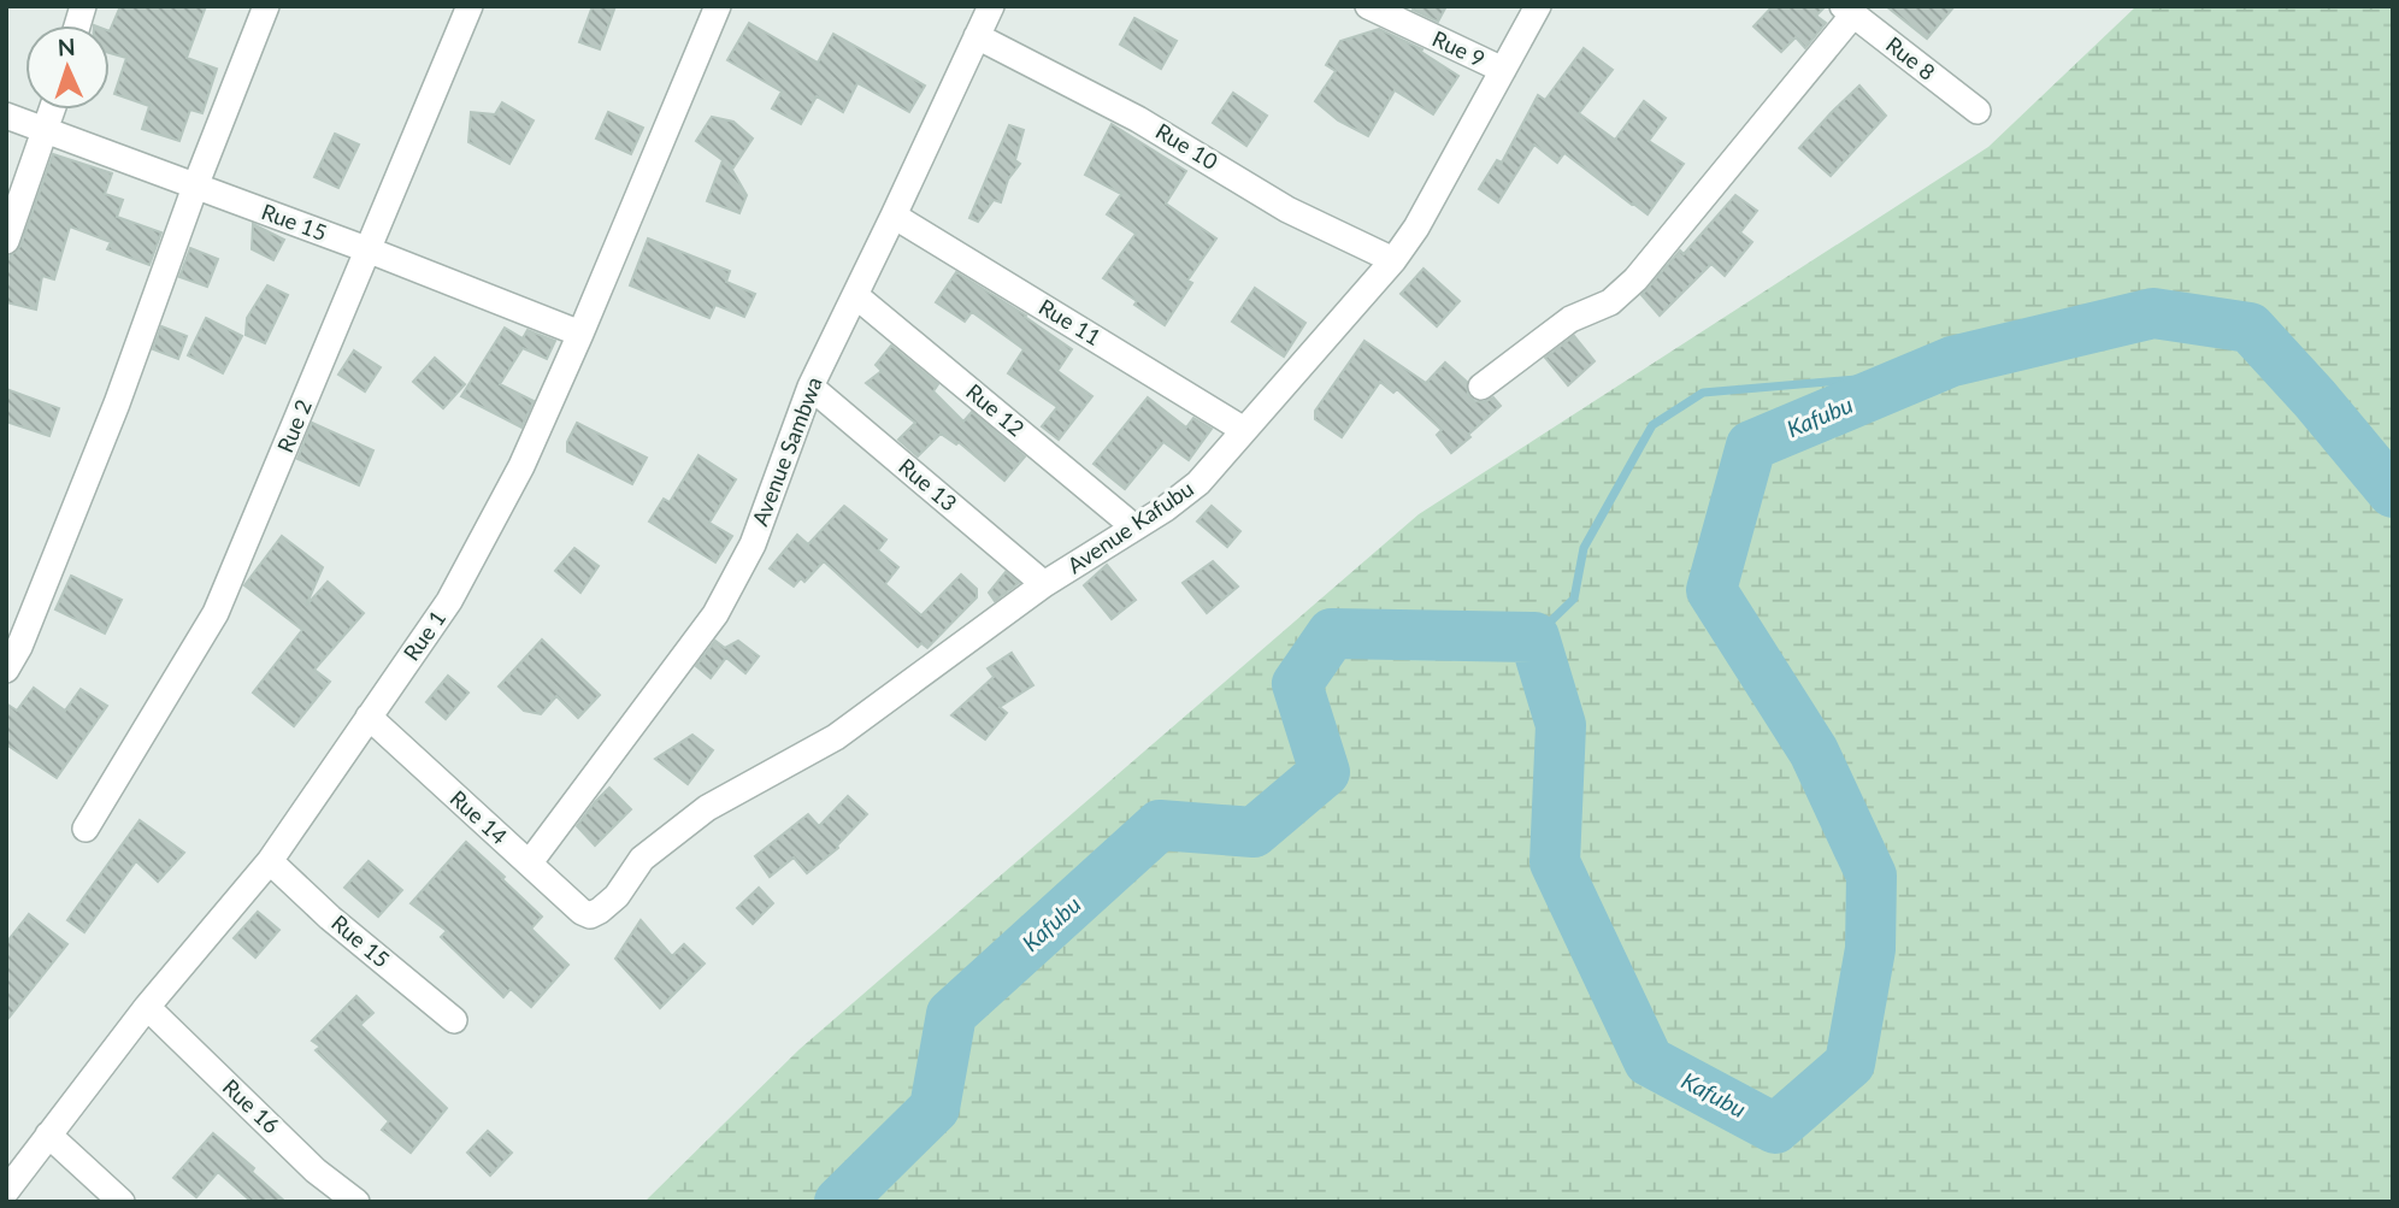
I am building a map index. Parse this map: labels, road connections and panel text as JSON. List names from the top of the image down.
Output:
{
  "streets": {
    "street": [
      "Rue 9",
      "Rue 8",
      "Rue 10",
      "Rue 15",
      "Rue 11",
      "Rue 12",
      "Rue 2",
      "Avenue Sambwa",
      "Rue 13",
      "Avenue Kafubu",
      "Rue 1",
      "Rue 14",
      "Rue 16"
    ]
  },
  "crossings": [
    ["Rue 9", "Avenue Kafubu"],
    ["Rue 10", "Avenue Sambwa"],
    ["Rue 10", "Avenue Kafubu"],
    ["Rue 15", "Rue 2"],
    ["Rue 15", "Rue 1"],
    ["Rue 11", "Avenue Sambwa"],
    ["Rue 11", "Avenue Kafubu"],
    ["Rue 12", "Avenue Sambwa"],
    ["Rue 12", "Avenue Kafubu"],
    ["Avenue Sambwa", "Rue 13"],
    ["Avenue Sambwa", "Rue 14"],
    ["Rue 13", "Avenue Kafubu"],
    ["Avenue Kafubu", "Rue 14"],
    ["Rue 1", "Rue 14"],
    ["Rue 1", "Rue 16"]
  ],
  "water": ["Kafubu"],
  "north": "top"
}
